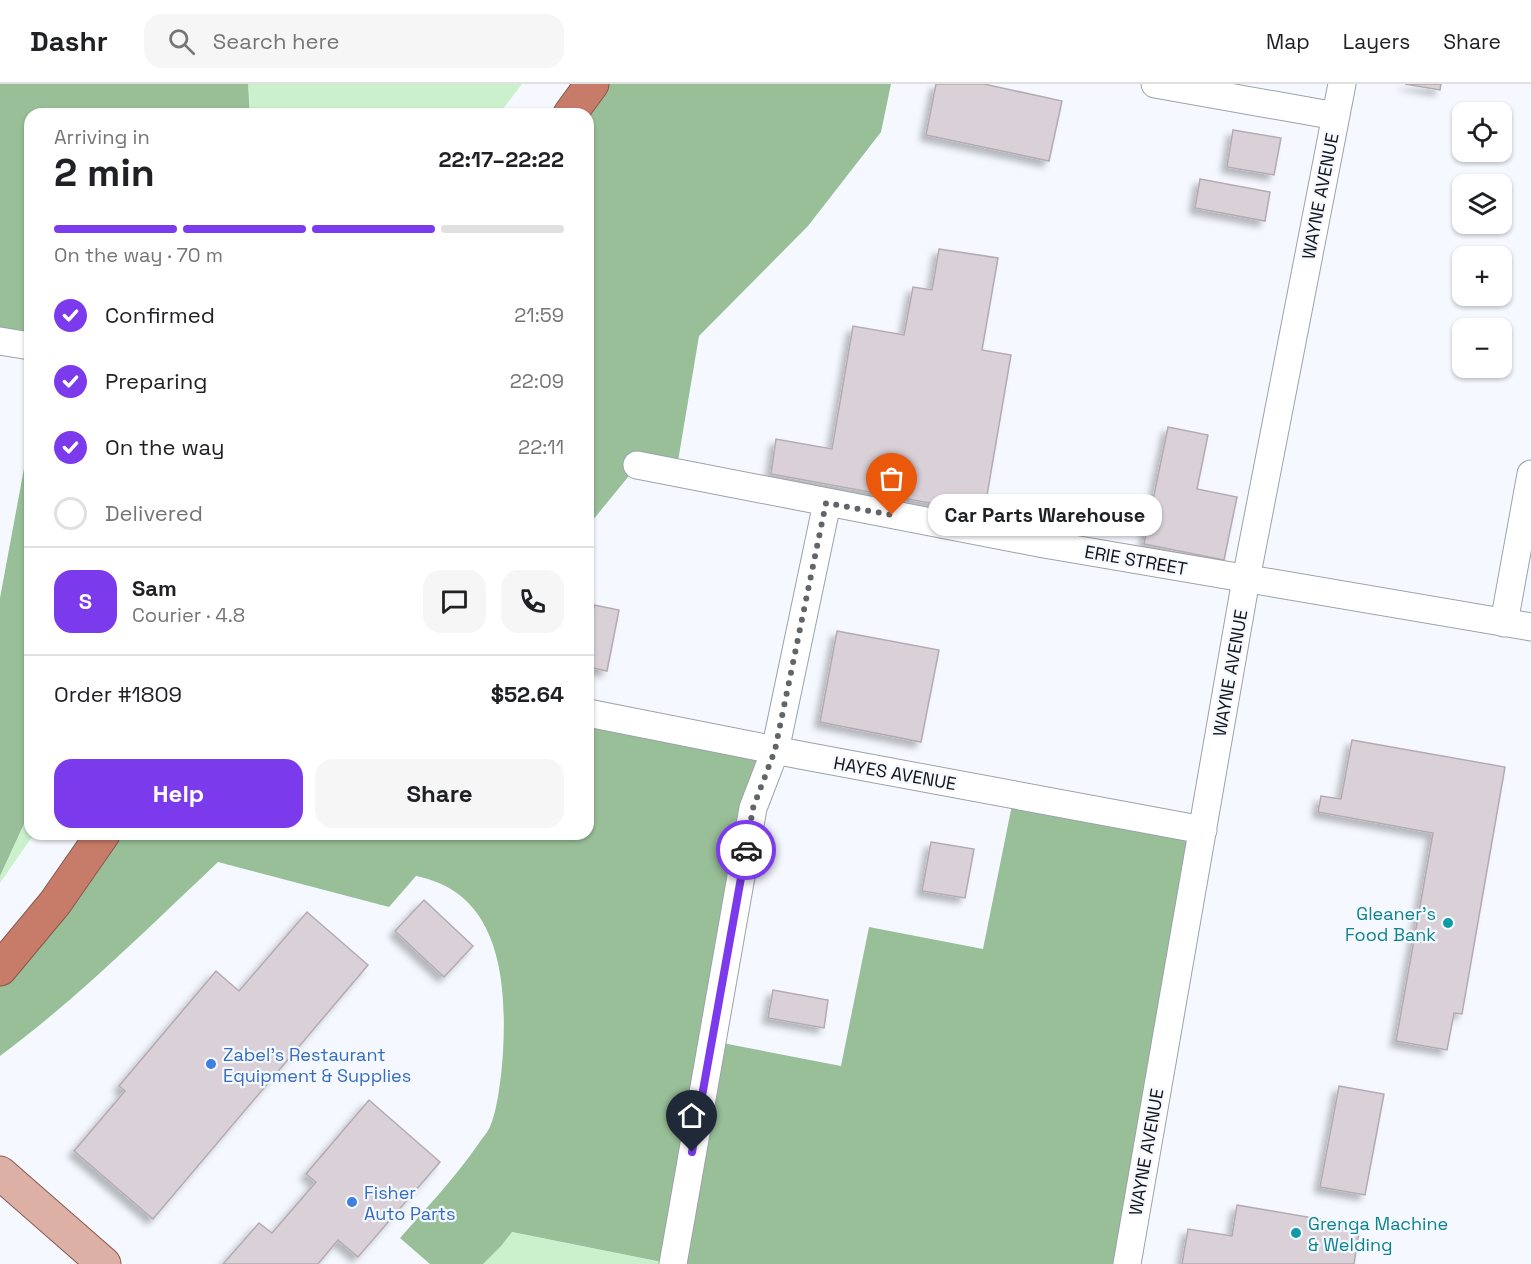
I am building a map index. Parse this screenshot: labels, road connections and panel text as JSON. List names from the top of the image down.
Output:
{
  "streets": {
    "street": ["WAYNE AVENUE", "ERIE STREET", "HAYES AVENUE"]
  },
  "crossings": [
    ["WAYNE AVENUE", "ERIE STREET"],
    ["WAYNE AVENUE", "HAYES AVENUE"]
  ],
  "places": [
    "Car Parts Warehouse",
    "Gleaner's Food Bank",
    "Zabel's Restaurant Equipment & Supplies",
    "Fisher Auto Parts",
    "Grenga Machine & Welding"
  ],
  "page": {
    "header": "Dashr",
    "search": "Search here",
    "nav": ["Map", "Layers", "Share"],
    "map_buttons": ["+", "−"],
    "heading": ["2 min", "Arriving in", "22:17–22:22"],
    "panel": [
      "Sam",
      "Courier · 4.8",
      "Order #1809",
      "$52.64"
    ],
    "bar": "On the way · 70 m",
    "list": [
      ["Confirmed", "21:59"],
      ["Preparing", "22:09"],
      ["On the way", "22:11"],
      "Delivered"
    ],
    "bubble": "Car Parts Warehouse",
    "round": "S",
    "buttons": ["Help", "Share"]
  }
}
